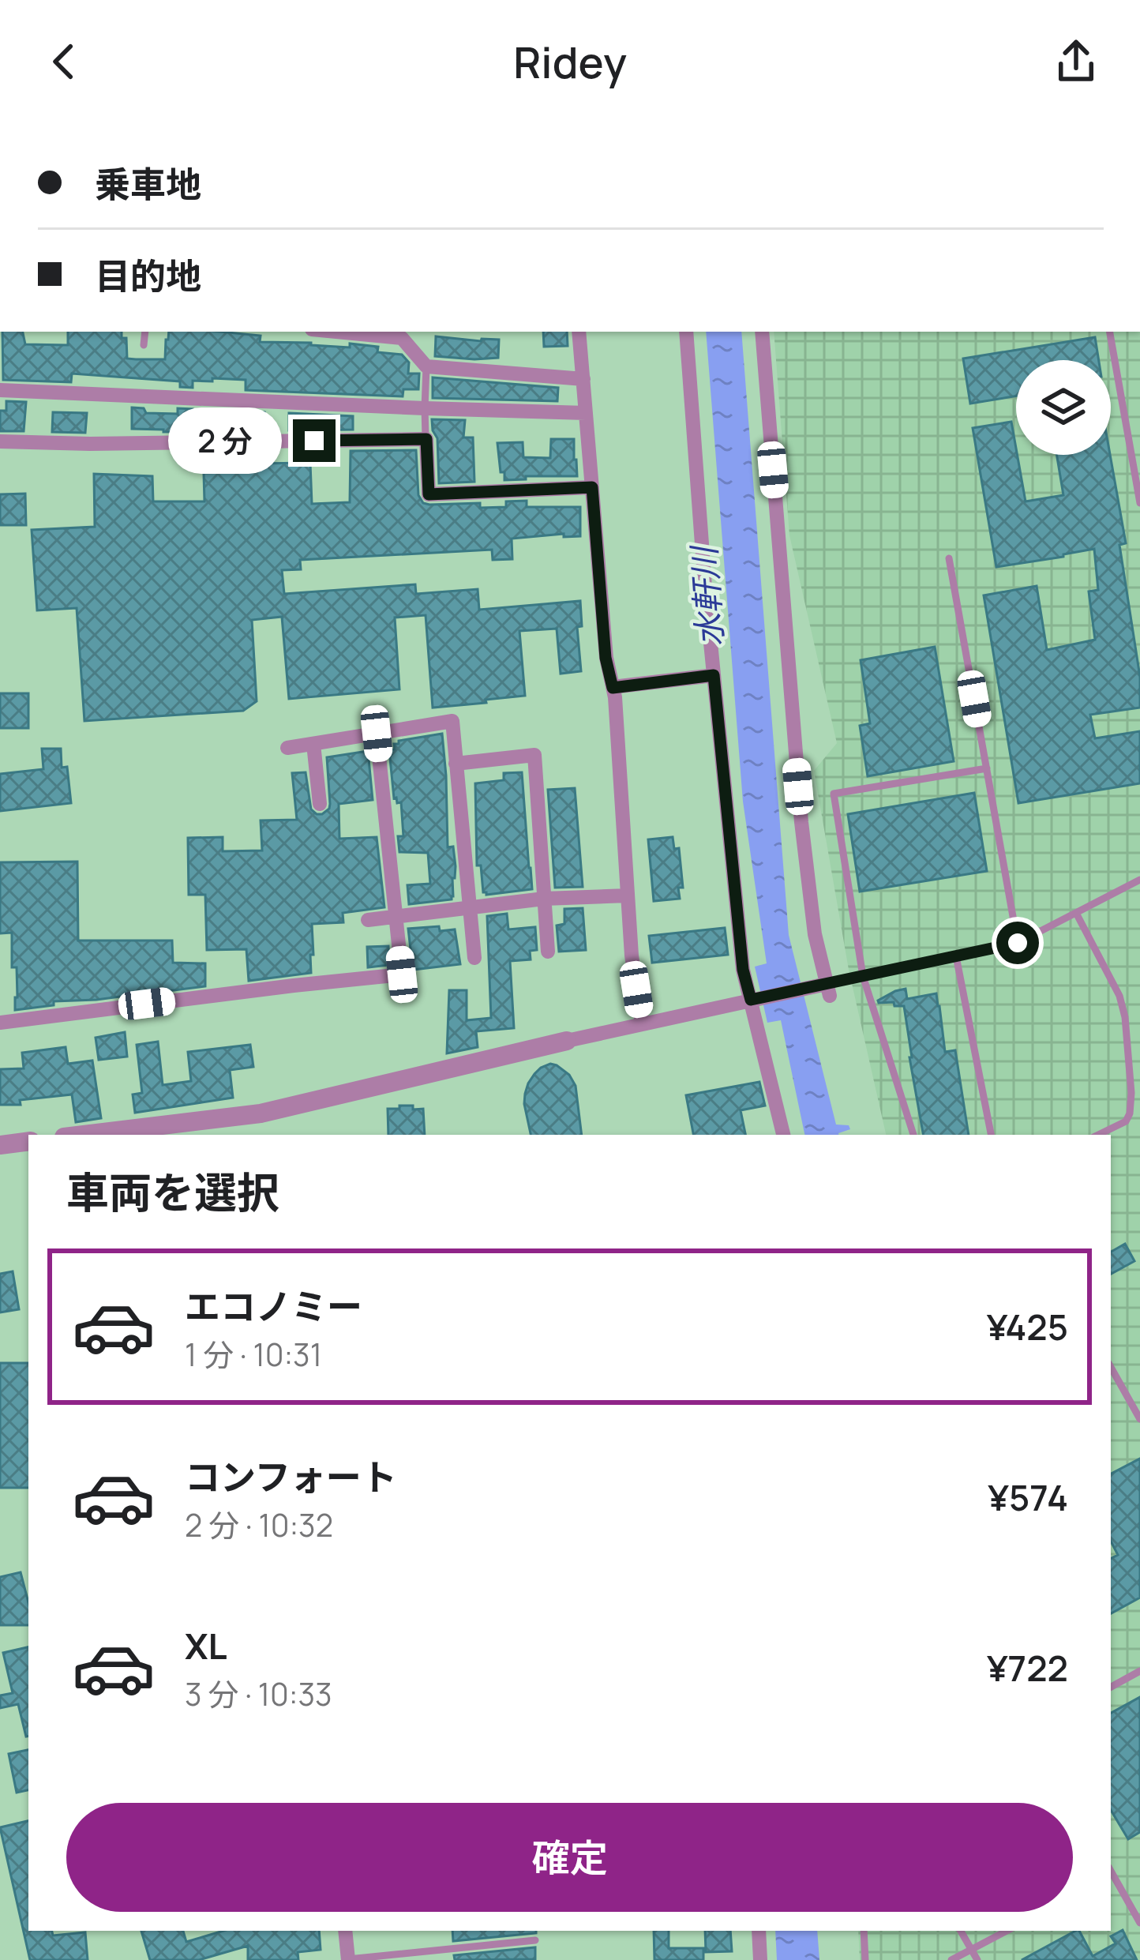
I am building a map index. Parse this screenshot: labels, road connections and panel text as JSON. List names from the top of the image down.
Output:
{
  "water": ["水軒川"],
  "page": {
    "header": "Ridey",
    "banner": ["乗車地", "目的地"],
    "bubble": "2 分",
    "heading": "車両を選択",
    "list": [
      {
        "name": "エコノミー",
        "note": "1 分 · 10:31",
        "value": "¥425"
      },
      {
        "name": "コンフォート",
        "note": "2 分 · 10:32",
        "value": "¥574"
      },
      {
        "name": "XL",
        "note": "3 分 · 10:33",
        "value": "¥722"
      }
    ],
    "buttons": "確定"
  }
}
